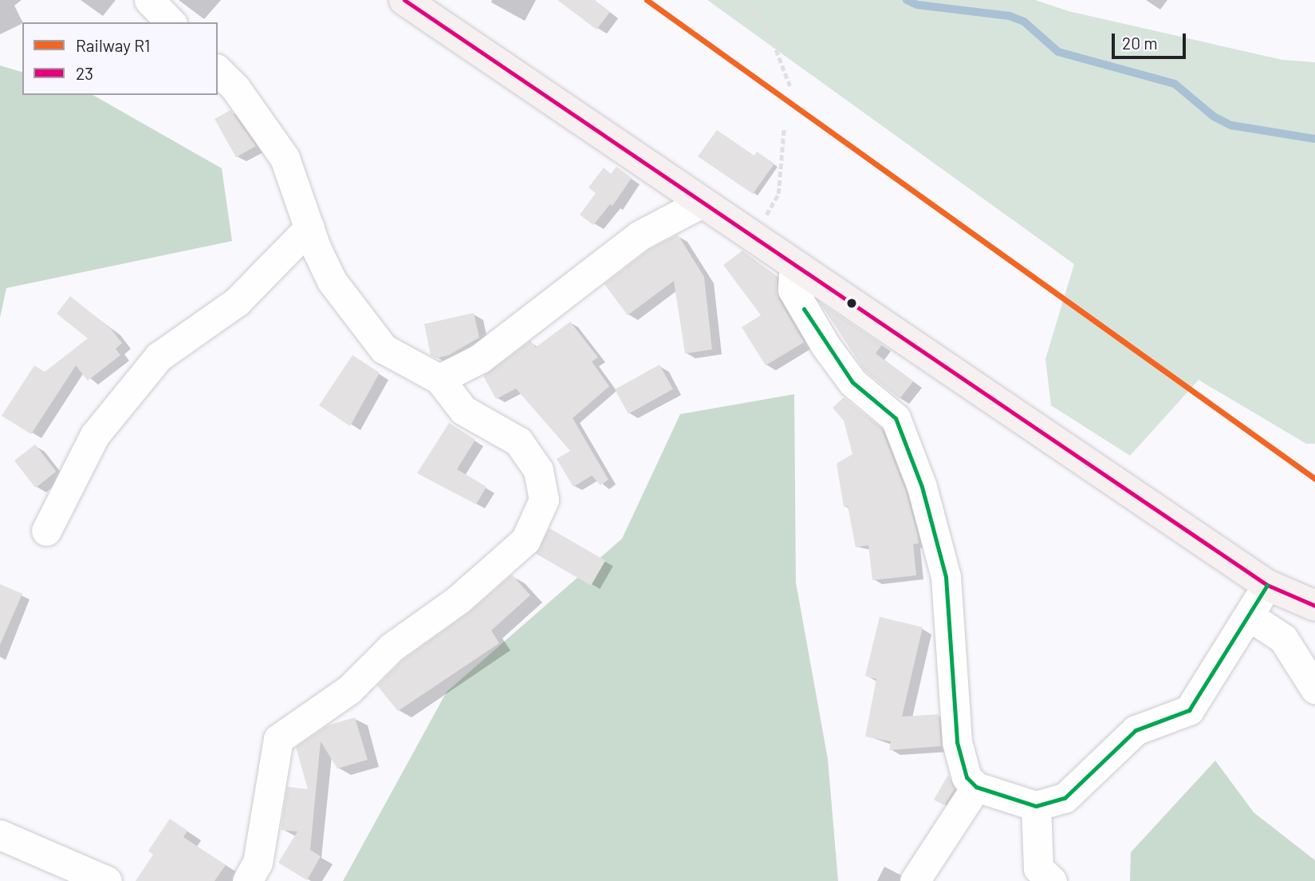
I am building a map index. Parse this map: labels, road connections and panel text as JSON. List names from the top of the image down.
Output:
{
  "lines": ["rail line R1", "transit line 23"],
  "legend": ["Railway R1", "23"],
  "scale_bar": "20 m"
}
